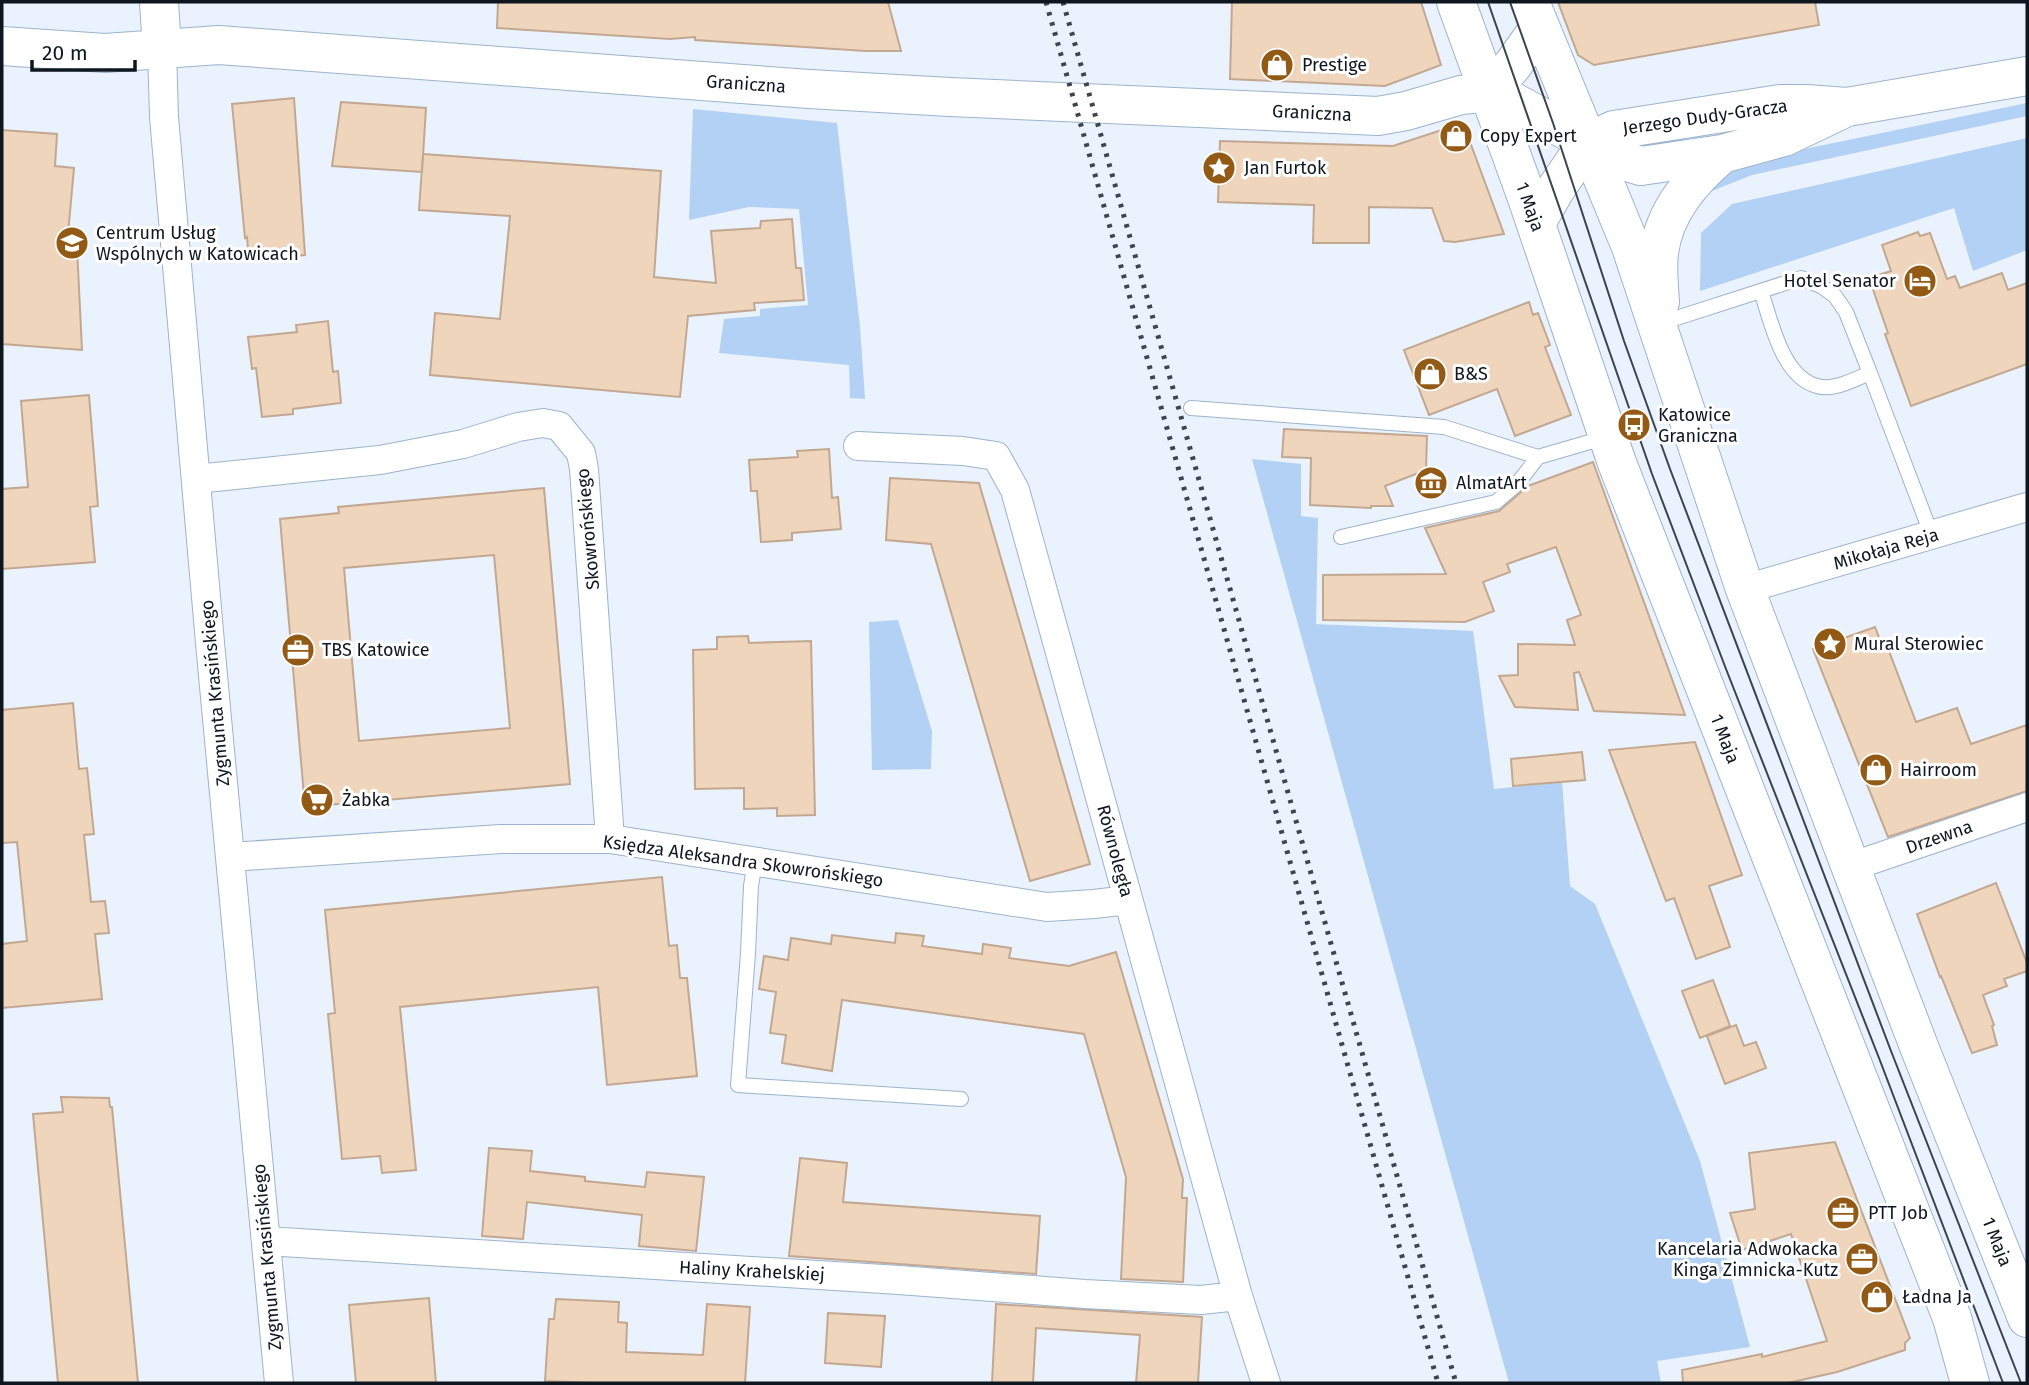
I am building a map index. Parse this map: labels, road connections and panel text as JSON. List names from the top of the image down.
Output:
{
  "streets": {
    "street": [
      "Graniczna",
      "Jerzego Dudy-Gracza",
      "1 Maja",
      "Skowrońskiego",
      "Mikołaja Reja",
      "Zygmunta Krasińskiego",
      "Drzewna",
      "Równoległa",
      "Księdza Aleksandra Skowrońskiego",
      "Haliny Krahelskiej"
    ]
  },
  "crossings": [
    ["Graniczna", "1 Maja"],
    ["Graniczna", "Zygmunta Krasińskiego"],
    ["Jerzego Dudy-Gracza", "1 Maja"],
    ["1 Maja", "Mikołaja Reja"],
    ["1 Maja", "Drzewna"],
    ["Skowrońskiego", "Zygmunta Krasińskiego"],
    ["Skowrońskiego", "Księdza Aleksandra Skowrońskiego"],
    ["Zygmunta Krasińskiego", "Księdza Aleksandra Skowrońskiego"],
    ["Zygmunta Krasińskiego", "Haliny Krahelskiej"],
    ["Równoległa", "Księdza Aleksandra Skowrońskiego"],
    ["Równoległa", "Haliny Krahelskiej"]
  ],
  "places": {
    "shop": [
      "Prestige",
      "Copy Expert",
      "B&S",
      "Hairroom",
      "Ładna Ja"
    ],
    "place": ["Jan Furtok", "Mural Sterowiec"],
    "school or university": ["Centrum Usług Wspólnych w Katowicach"],
    "hotel": ["Hotel Senator"],
    "bus stop": ["Katowice Graniczna"],
    "museum": ["AlmatArt"],
    "office": ["TBS Katowice", "PTT Job", "Kancelaria Adwokacka Kinga Zimnicka-Kutz"],
    "supermarket": ["Żabka"]
  },
  "scale_bar": "20 m"
}
